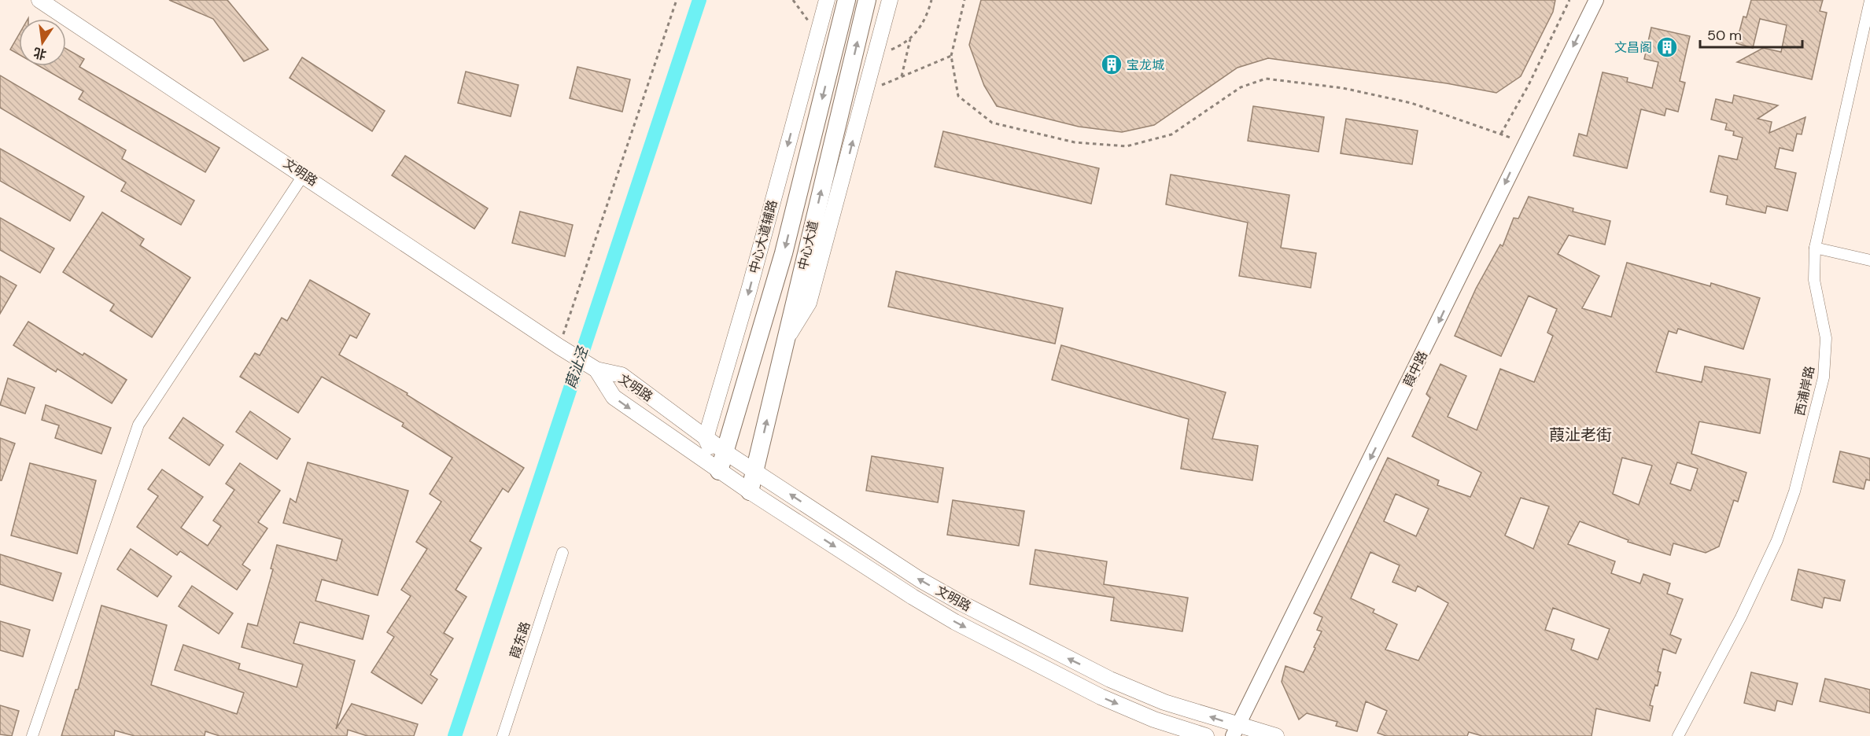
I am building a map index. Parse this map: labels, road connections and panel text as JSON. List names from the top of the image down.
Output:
{
  "streets": {
    "main road": ["文明路", "中心大道辅路", "中心大道"],
    "street": ["葭中路", "西浦岸路", "葭东路"]
  },
  "crossings": [
    ["文明路", "中心大道辅路"],
    ["文明路", "中心大道"],
    ["文明路", "葭中路"]
  ],
  "one_way": ["葭中路"],
  "districts": ["葭沚老街"],
  "water": ["葭沚泾"],
  "places": {
    "building": ["文昌阁", "宝龙城"]
  },
  "scale_bar": "50 m",
  "north": "bottom"
}
